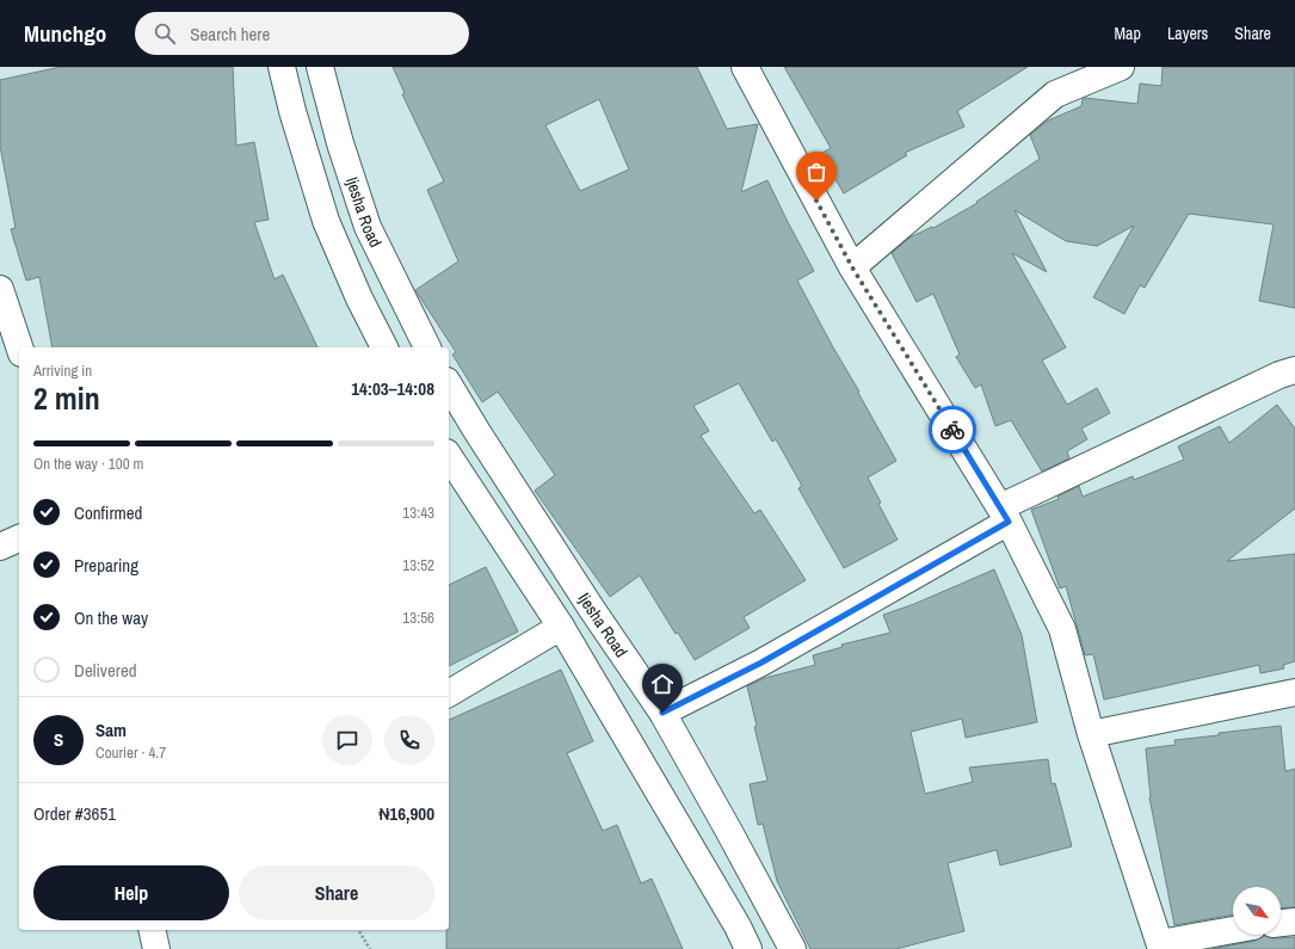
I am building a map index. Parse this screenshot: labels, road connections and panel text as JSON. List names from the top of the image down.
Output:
{
  "streets": {
    "street": ["Ijesha Road"]
  },
  "north": "bottom right",
  "page": {
    "header": "Munchgo",
    "search": "Search here",
    "nav": ["Map", "Layers", "Share"],
    "heading": ["2 min", "Arriving in", "14:03–14:08"],
    "panel": [
      "Sam",
      "Courier · 4.7",
      "Order #3651",
      "₦16,900"
    ],
    "bar": "On the way · 100 m",
    "list": [
      ["Confirmed", "13:43"],
      ["Preparing", "13:52"],
      ["On the way", "13:56"],
      "Delivered"
    ],
    "round": "S",
    "buttons": ["Help", "Share"]
  }
}
